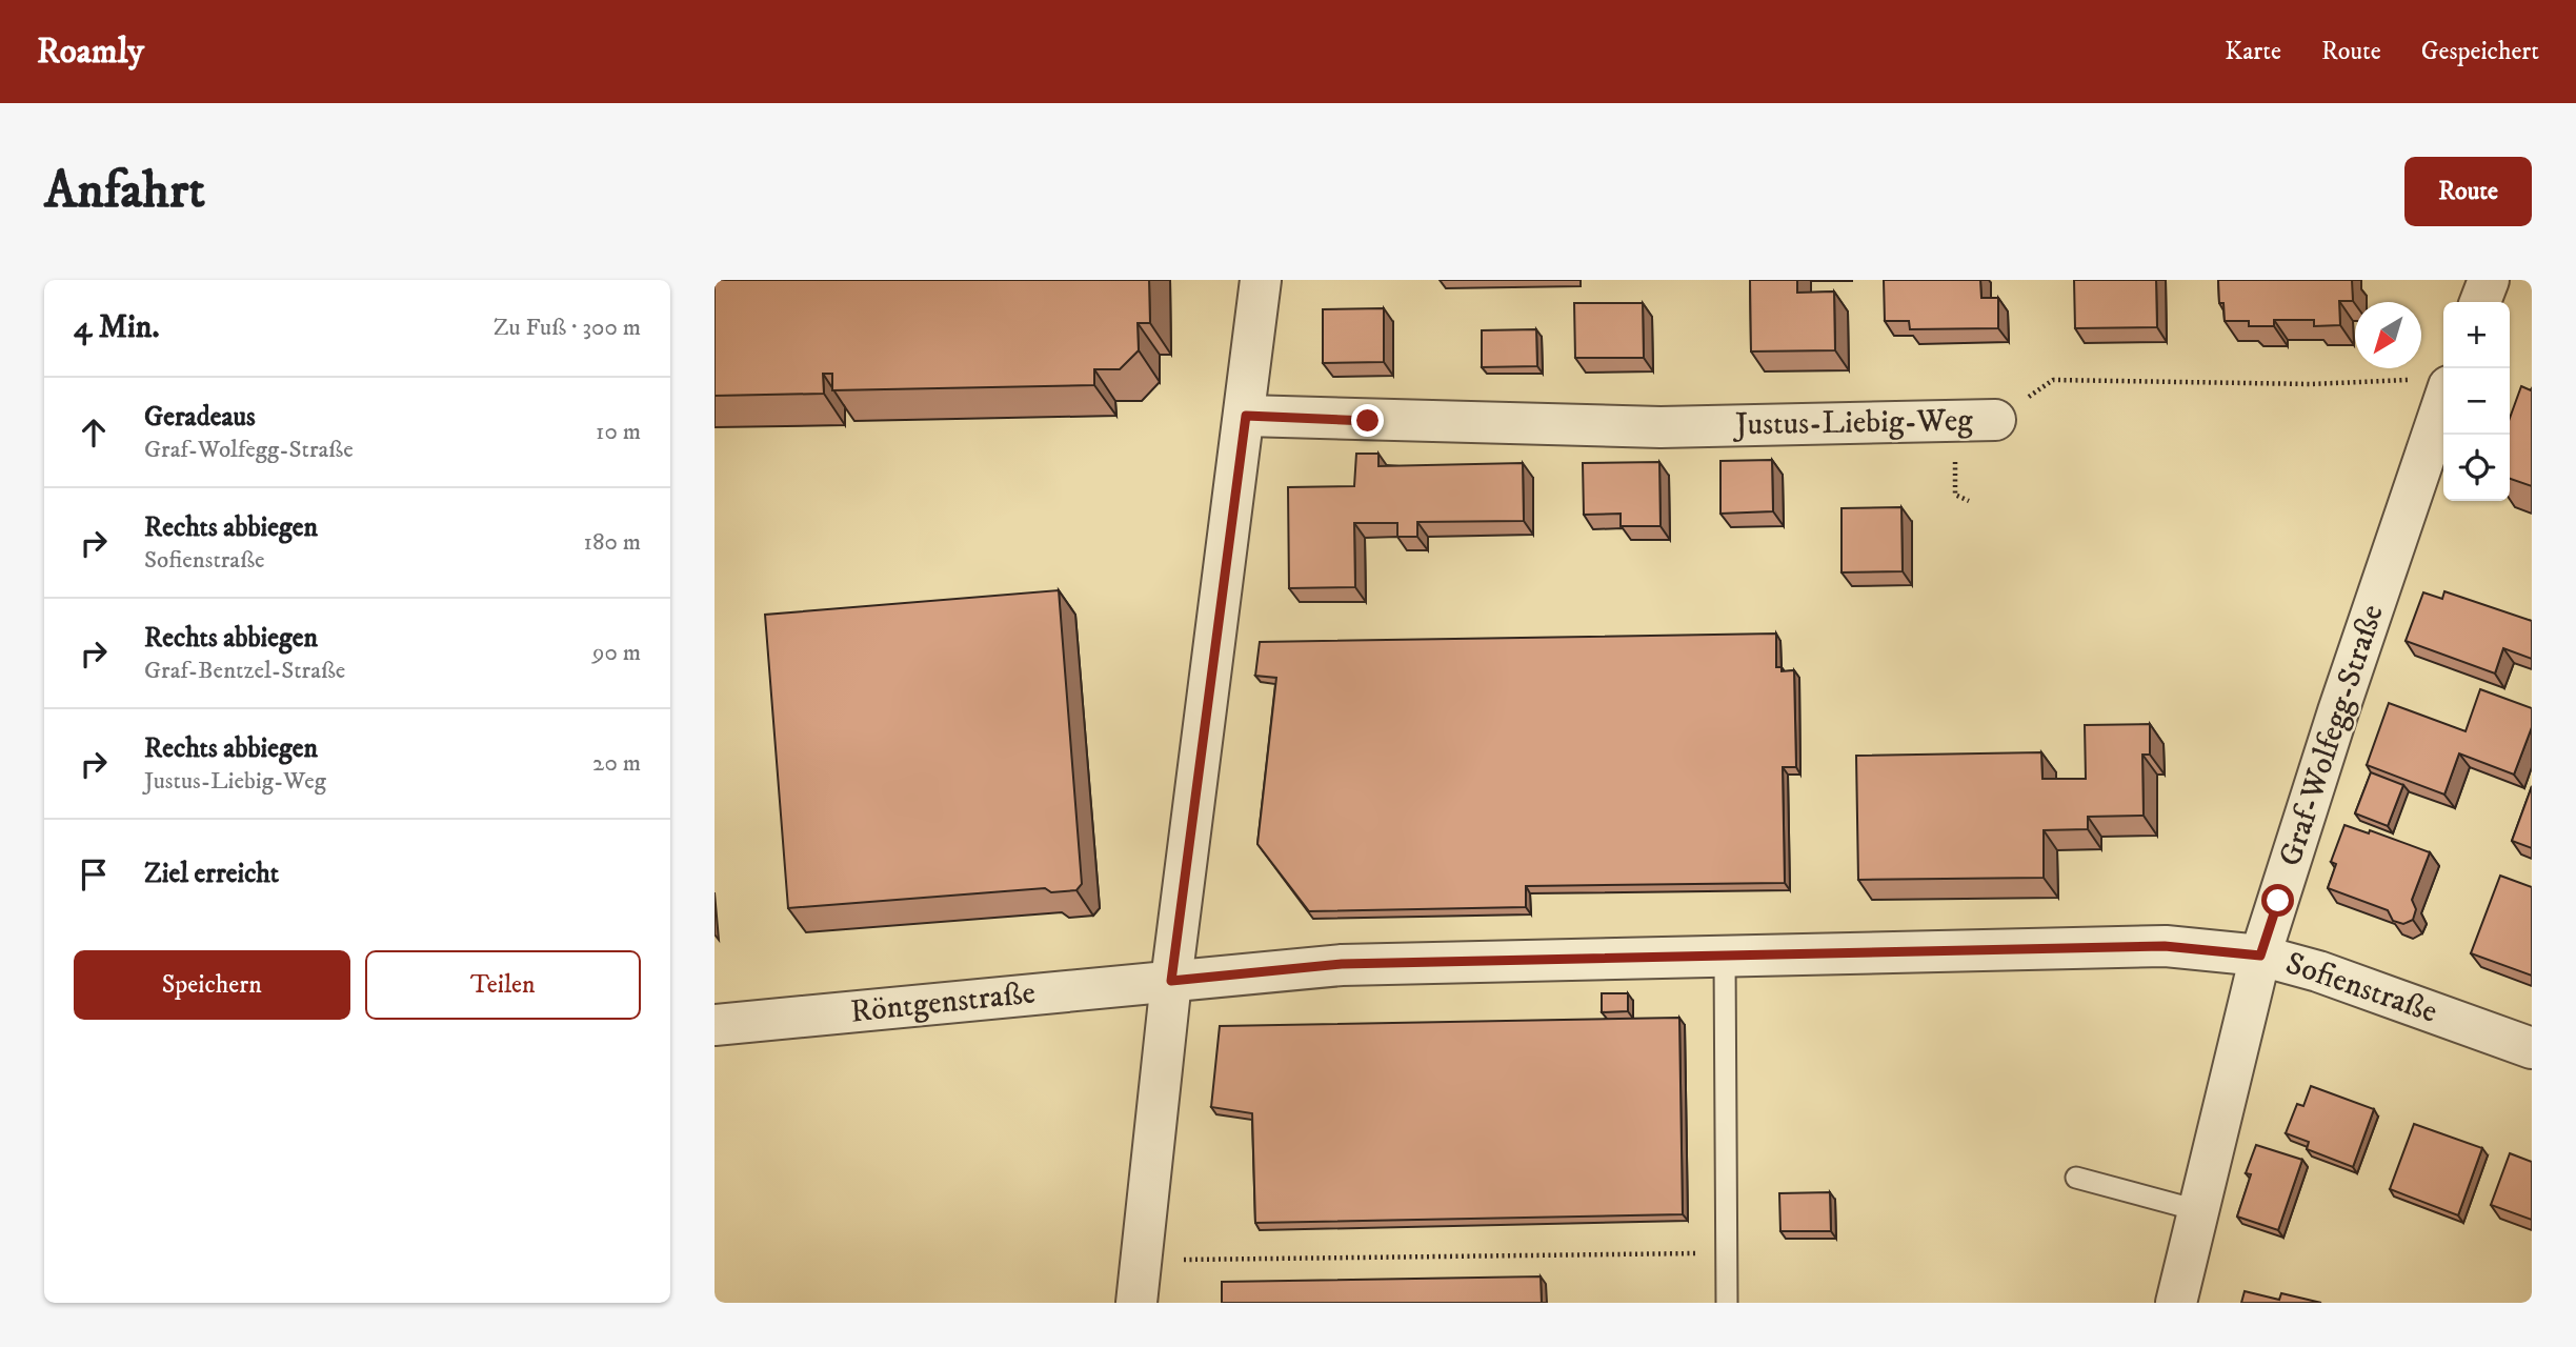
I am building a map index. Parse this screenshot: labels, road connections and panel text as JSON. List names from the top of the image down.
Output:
{
  "streets": {
    "street": [
      "Justus-Liebig-Weg",
      "Graf-Wolfegg-Straße",
      "Sofienstraße",
      "Röntgenstraße"
    ]
  },
  "crossings": [
    ["Justus-Liebig-Weg", "Graf-Wolfegg-Straße"],
    ["Graf-Wolfegg-Straße", "Sofienstraße"],
    ["Sofienstraße", "Röntgenstraße"]
  ],
  "north": "bottom left",
  "page": {
    "header": "Roamly",
    "nav": ["Karte", "Route", "Gespeichert"],
    "buttons": [
      "Route",
      ["Speichern", "Teilen"]
    ],
    "title": "Anfahrt",
    "heading": ["4 Min.", "Zu Fuß · 300 m"],
    "map_buttons": ["+", "−"],
    "list": [
      ["Geradeaus", "Graf-Wolfegg-Straße", "10 m"],
      ["Rechts abbiegen", "Sofienstraße", "180 m"],
      ["Rechts abbiegen", "Graf-Bentzel-Straße", "90 m"],
      ["Rechts abbiegen", "Justus-Liebig-Weg", "20 m"],
      "Ziel erreicht"
    ]
  }
}
